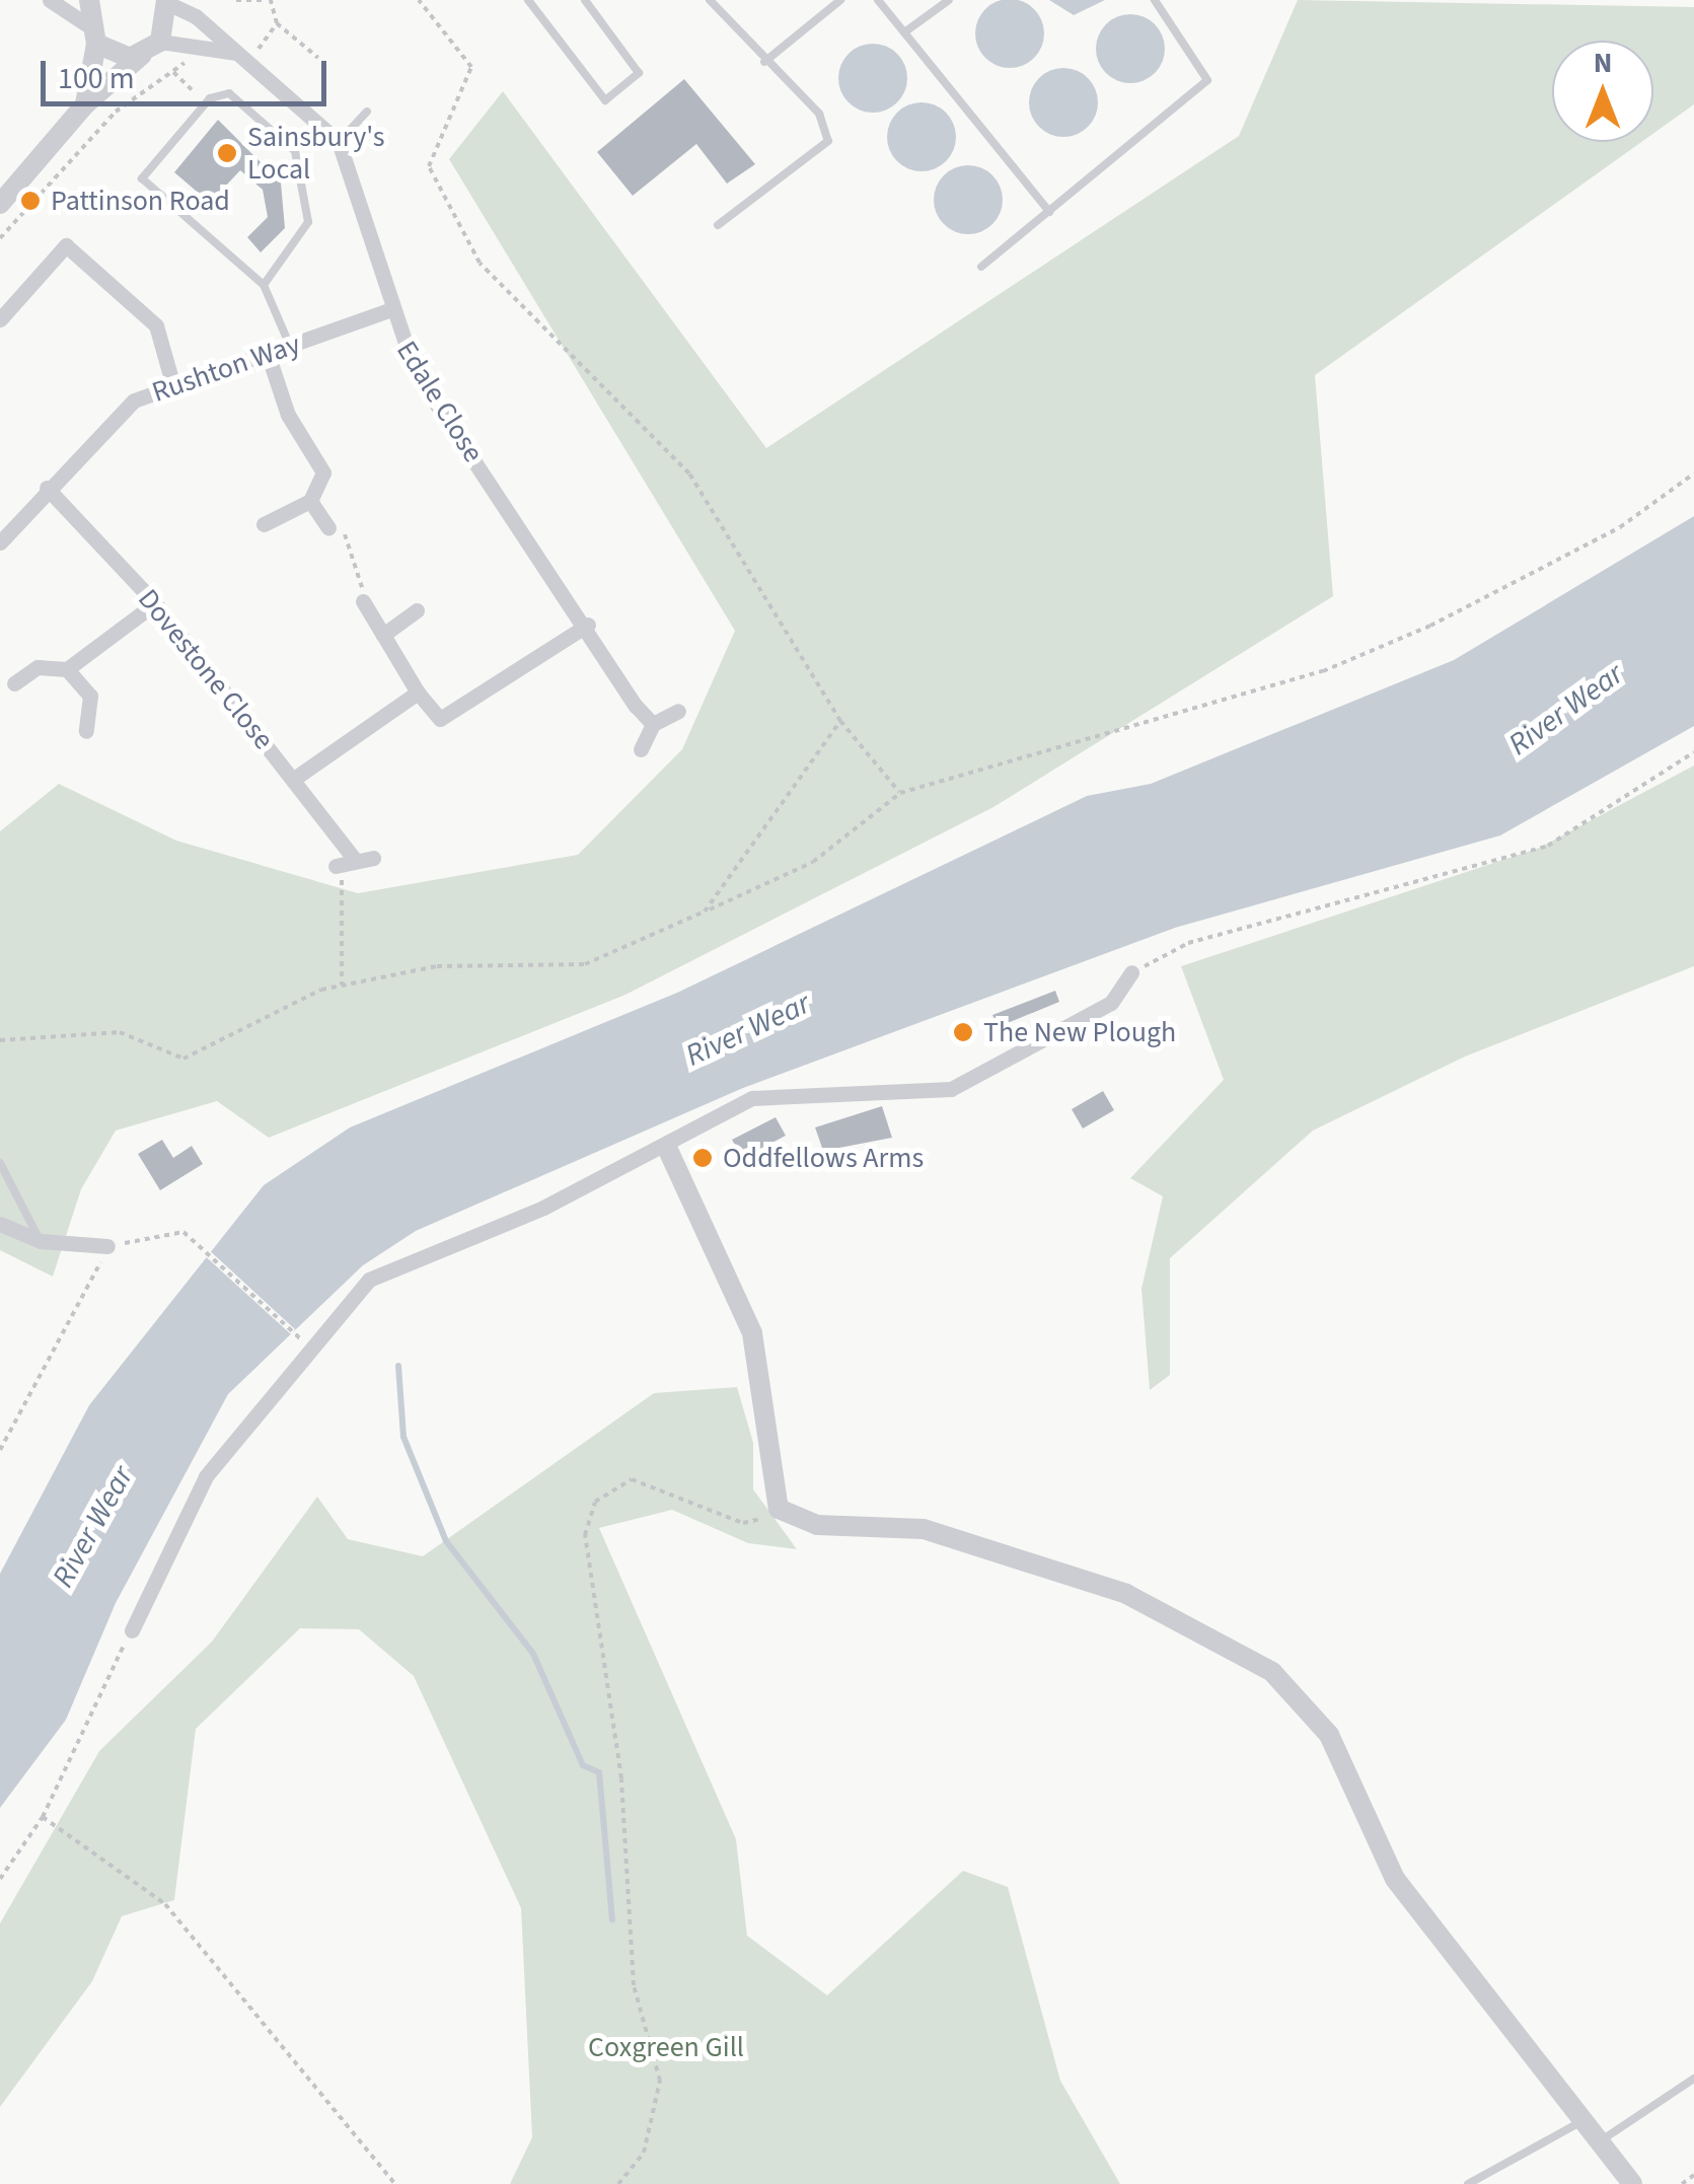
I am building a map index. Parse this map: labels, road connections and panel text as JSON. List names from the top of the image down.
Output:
{
  "streets": {
    "street": ["Rushton Way", "Edale Close", "Dovestone Close"]
  },
  "crossings": [
    ["Rushton Way", "Edale Close"],
    ["Rushton Way", "Dovestone Close"]
  ],
  "water": ["River Wear"],
  "parks": ["Coxgreen Gill"],
  "places": [
    "Sainsbury's Local",
    "Pattinson Road",
    "The New Plough",
    "Oddfellows Arms"
  ],
  "scale_bar": "100 m",
  "north": "top"
}
